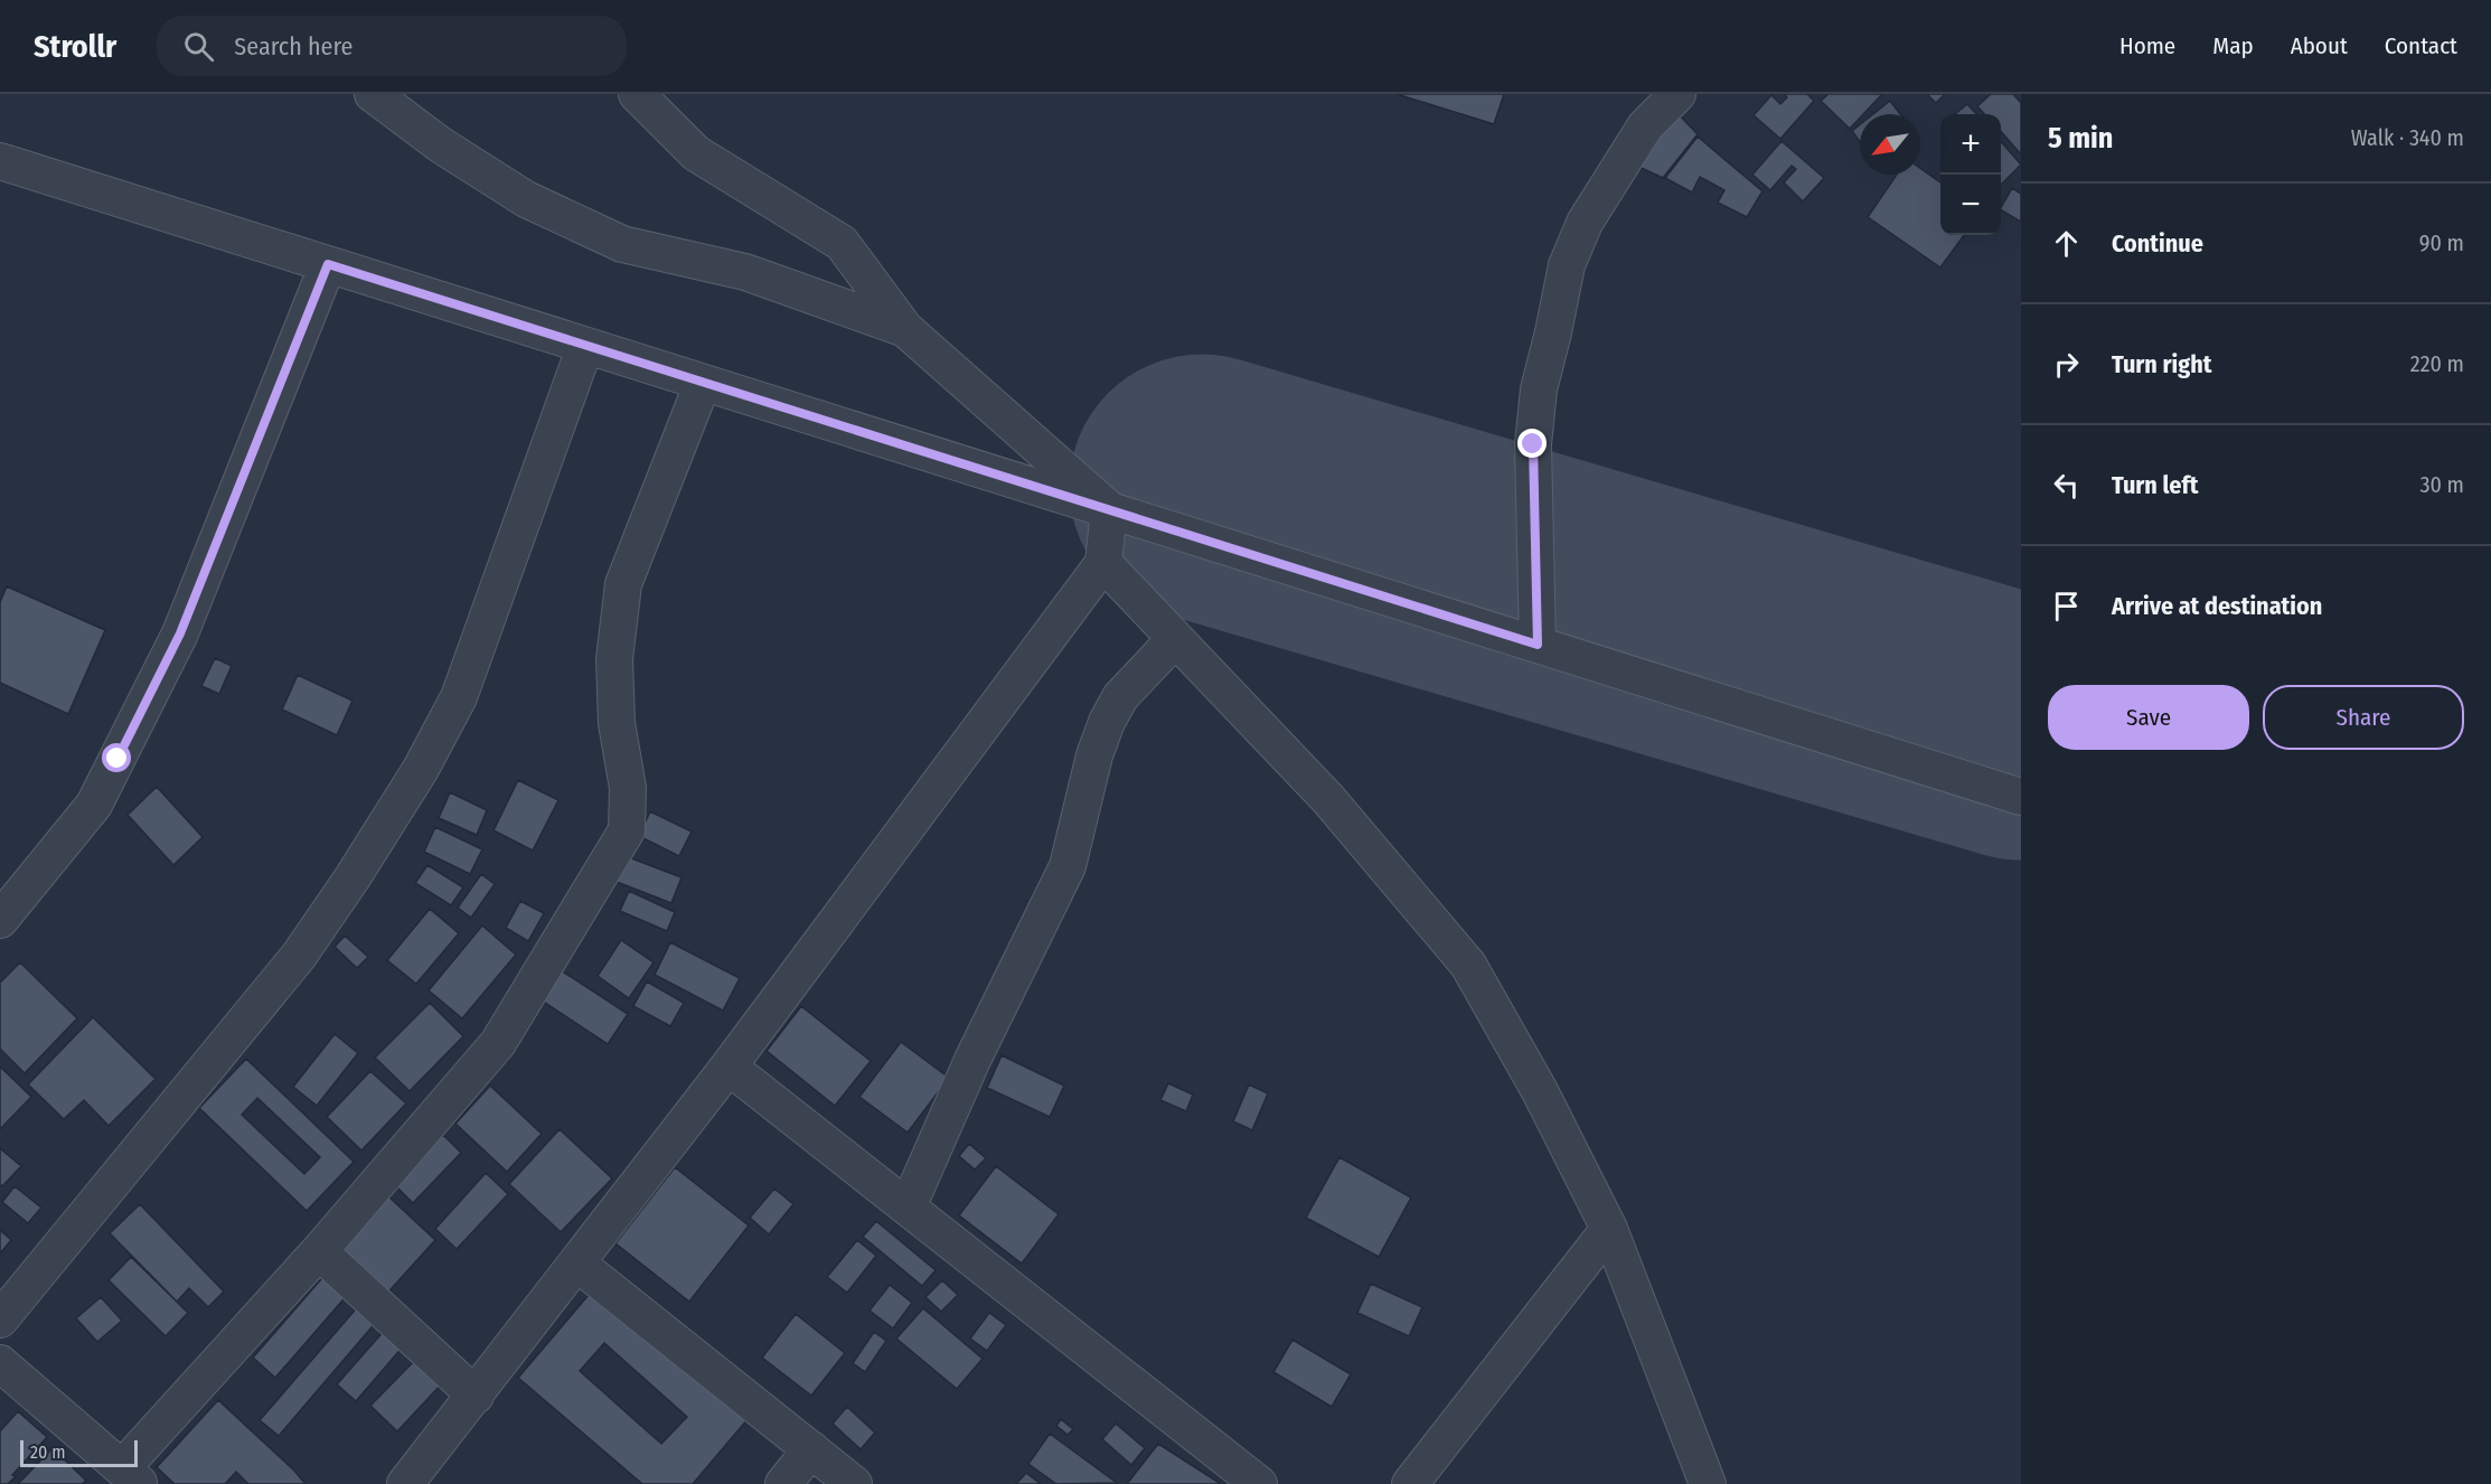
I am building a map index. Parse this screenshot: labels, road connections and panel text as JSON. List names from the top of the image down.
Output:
{
  "scale_bar": "20 m",
  "north": "bottom left",
  "page": {
    "header": "Strollr",
    "search": "Search here",
    "nav": [
      "Home",
      "Map",
      "About",
      "Contact"
    ],
    "heading": ["5 min", "Walk · 340 m"],
    "map_buttons": ["+", "−"],
    "list": [
      ["Continue", "90 m"],
      ["Turn right", "220 m"],
      ["Turn left", "30 m"],
      "Arrive at destination"
    ],
    "buttons": ["Save", "Share"],
    "scale": "20 m"
  }
}
